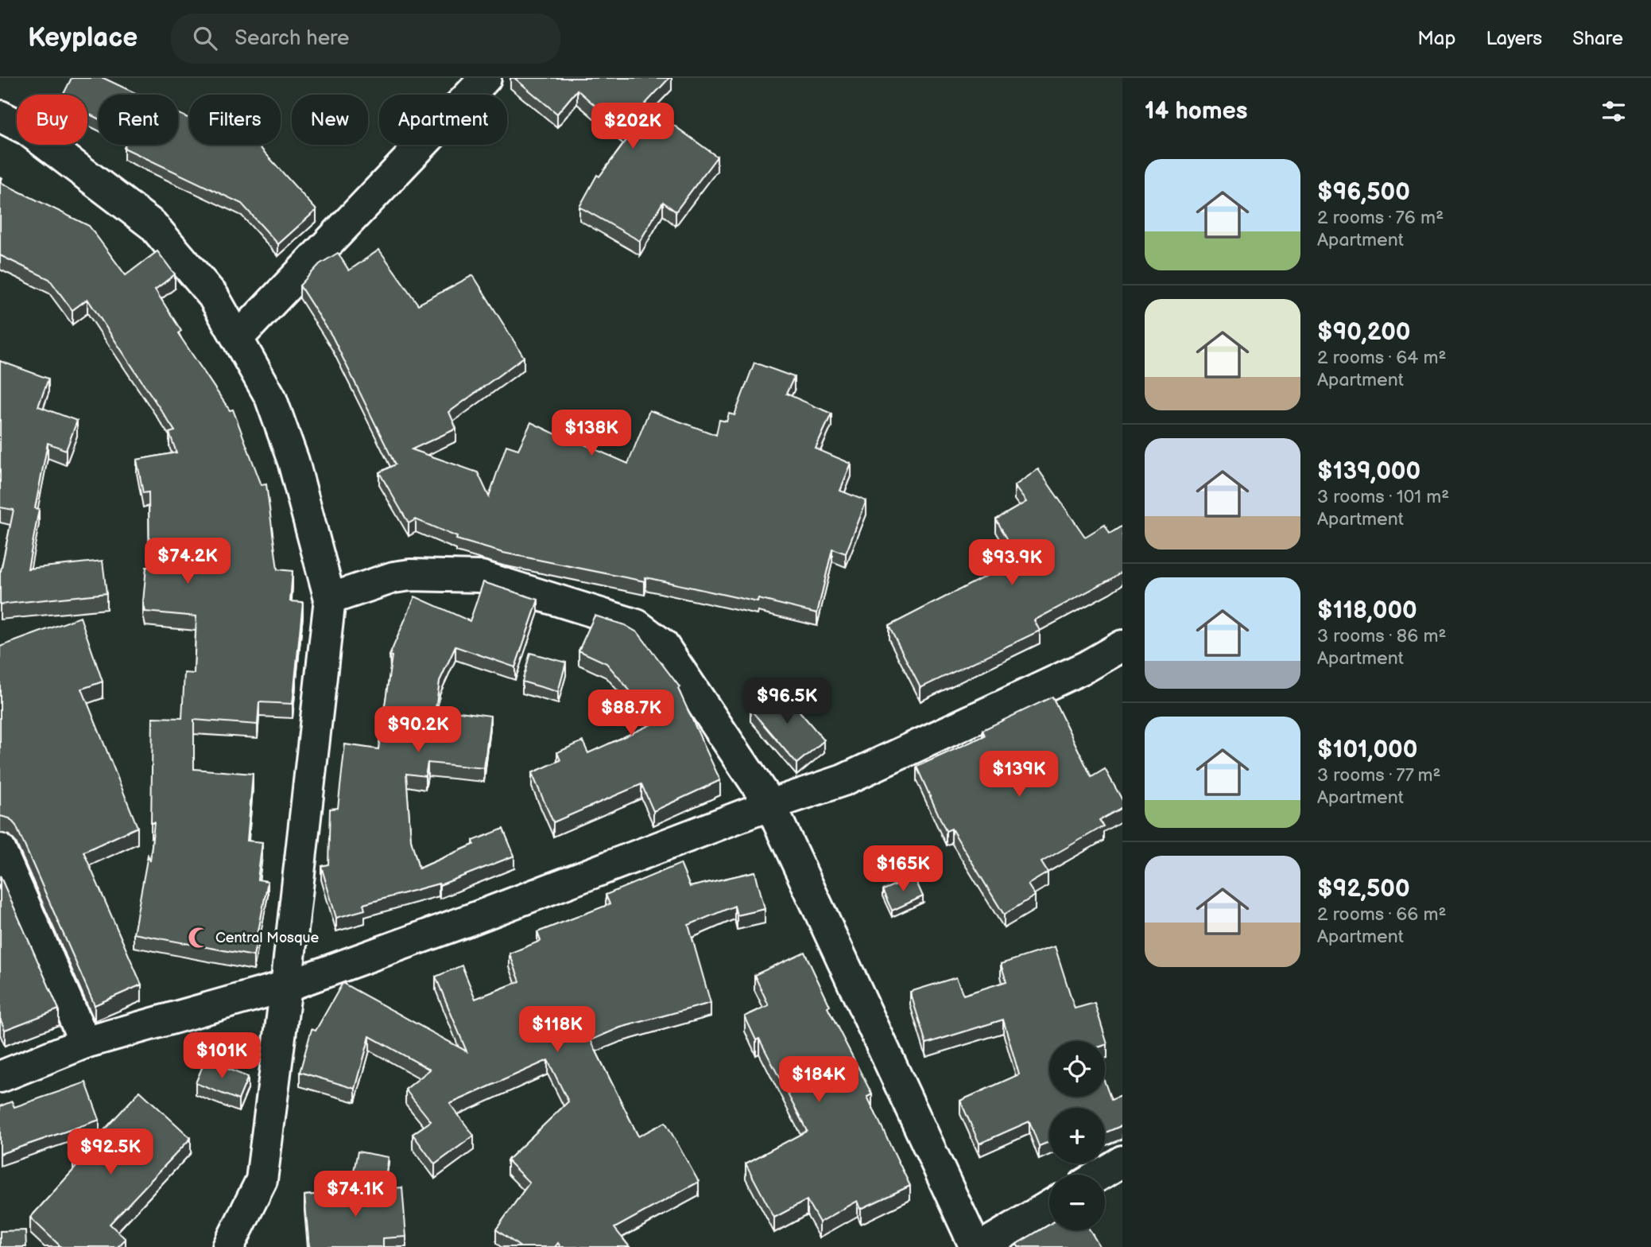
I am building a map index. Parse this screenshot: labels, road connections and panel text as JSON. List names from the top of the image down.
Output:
{
  "places": {
    "mosque": ["Central Mosque"]
  },
  "page": {
    "header": "Keyplace",
    "search": "Search here",
    "nav": ["Map", "Layers", "Share"],
    "heading": "14 homes",
    "chip": [
      "Buy",
      "Rent",
      "Filters",
      "New",
      "Apartment"
    ],
    "price": [
      "$202K",
      "$138K",
      "$74.2K",
      "$93.9K",
      "$96.5K",
      "$88.7K",
      "$90.2K",
      "$139K",
      "$165K",
      "$118K",
      "$101K",
      "$184K",
      "$92.5K",
      "$74.1K"
    ],
    "list": [
      {
        "name": "$96,500",
        "note": "2 rooms · 76 m² · Apartment"
      },
      {
        "name": "$90,200",
        "note": "2 rooms · 64 m² · Apartment"
      },
      {
        "name": "$139,000",
        "note": "3 rooms · 101 m² · Apartment"
      },
      {
        "name": "$118,000",
        "note": "3 rooms · 86 m² · Apartment"
      },
      {
        "name": "$101,000",
        "note": "3 rooms · 77 m² · Apartment"
      },
      {
        "name": "$92,500",
        "note": "2 rooms · 66 m² · Apartment"
      }
    ],
    "map_buttons": ["+", "−"]
  }
}
